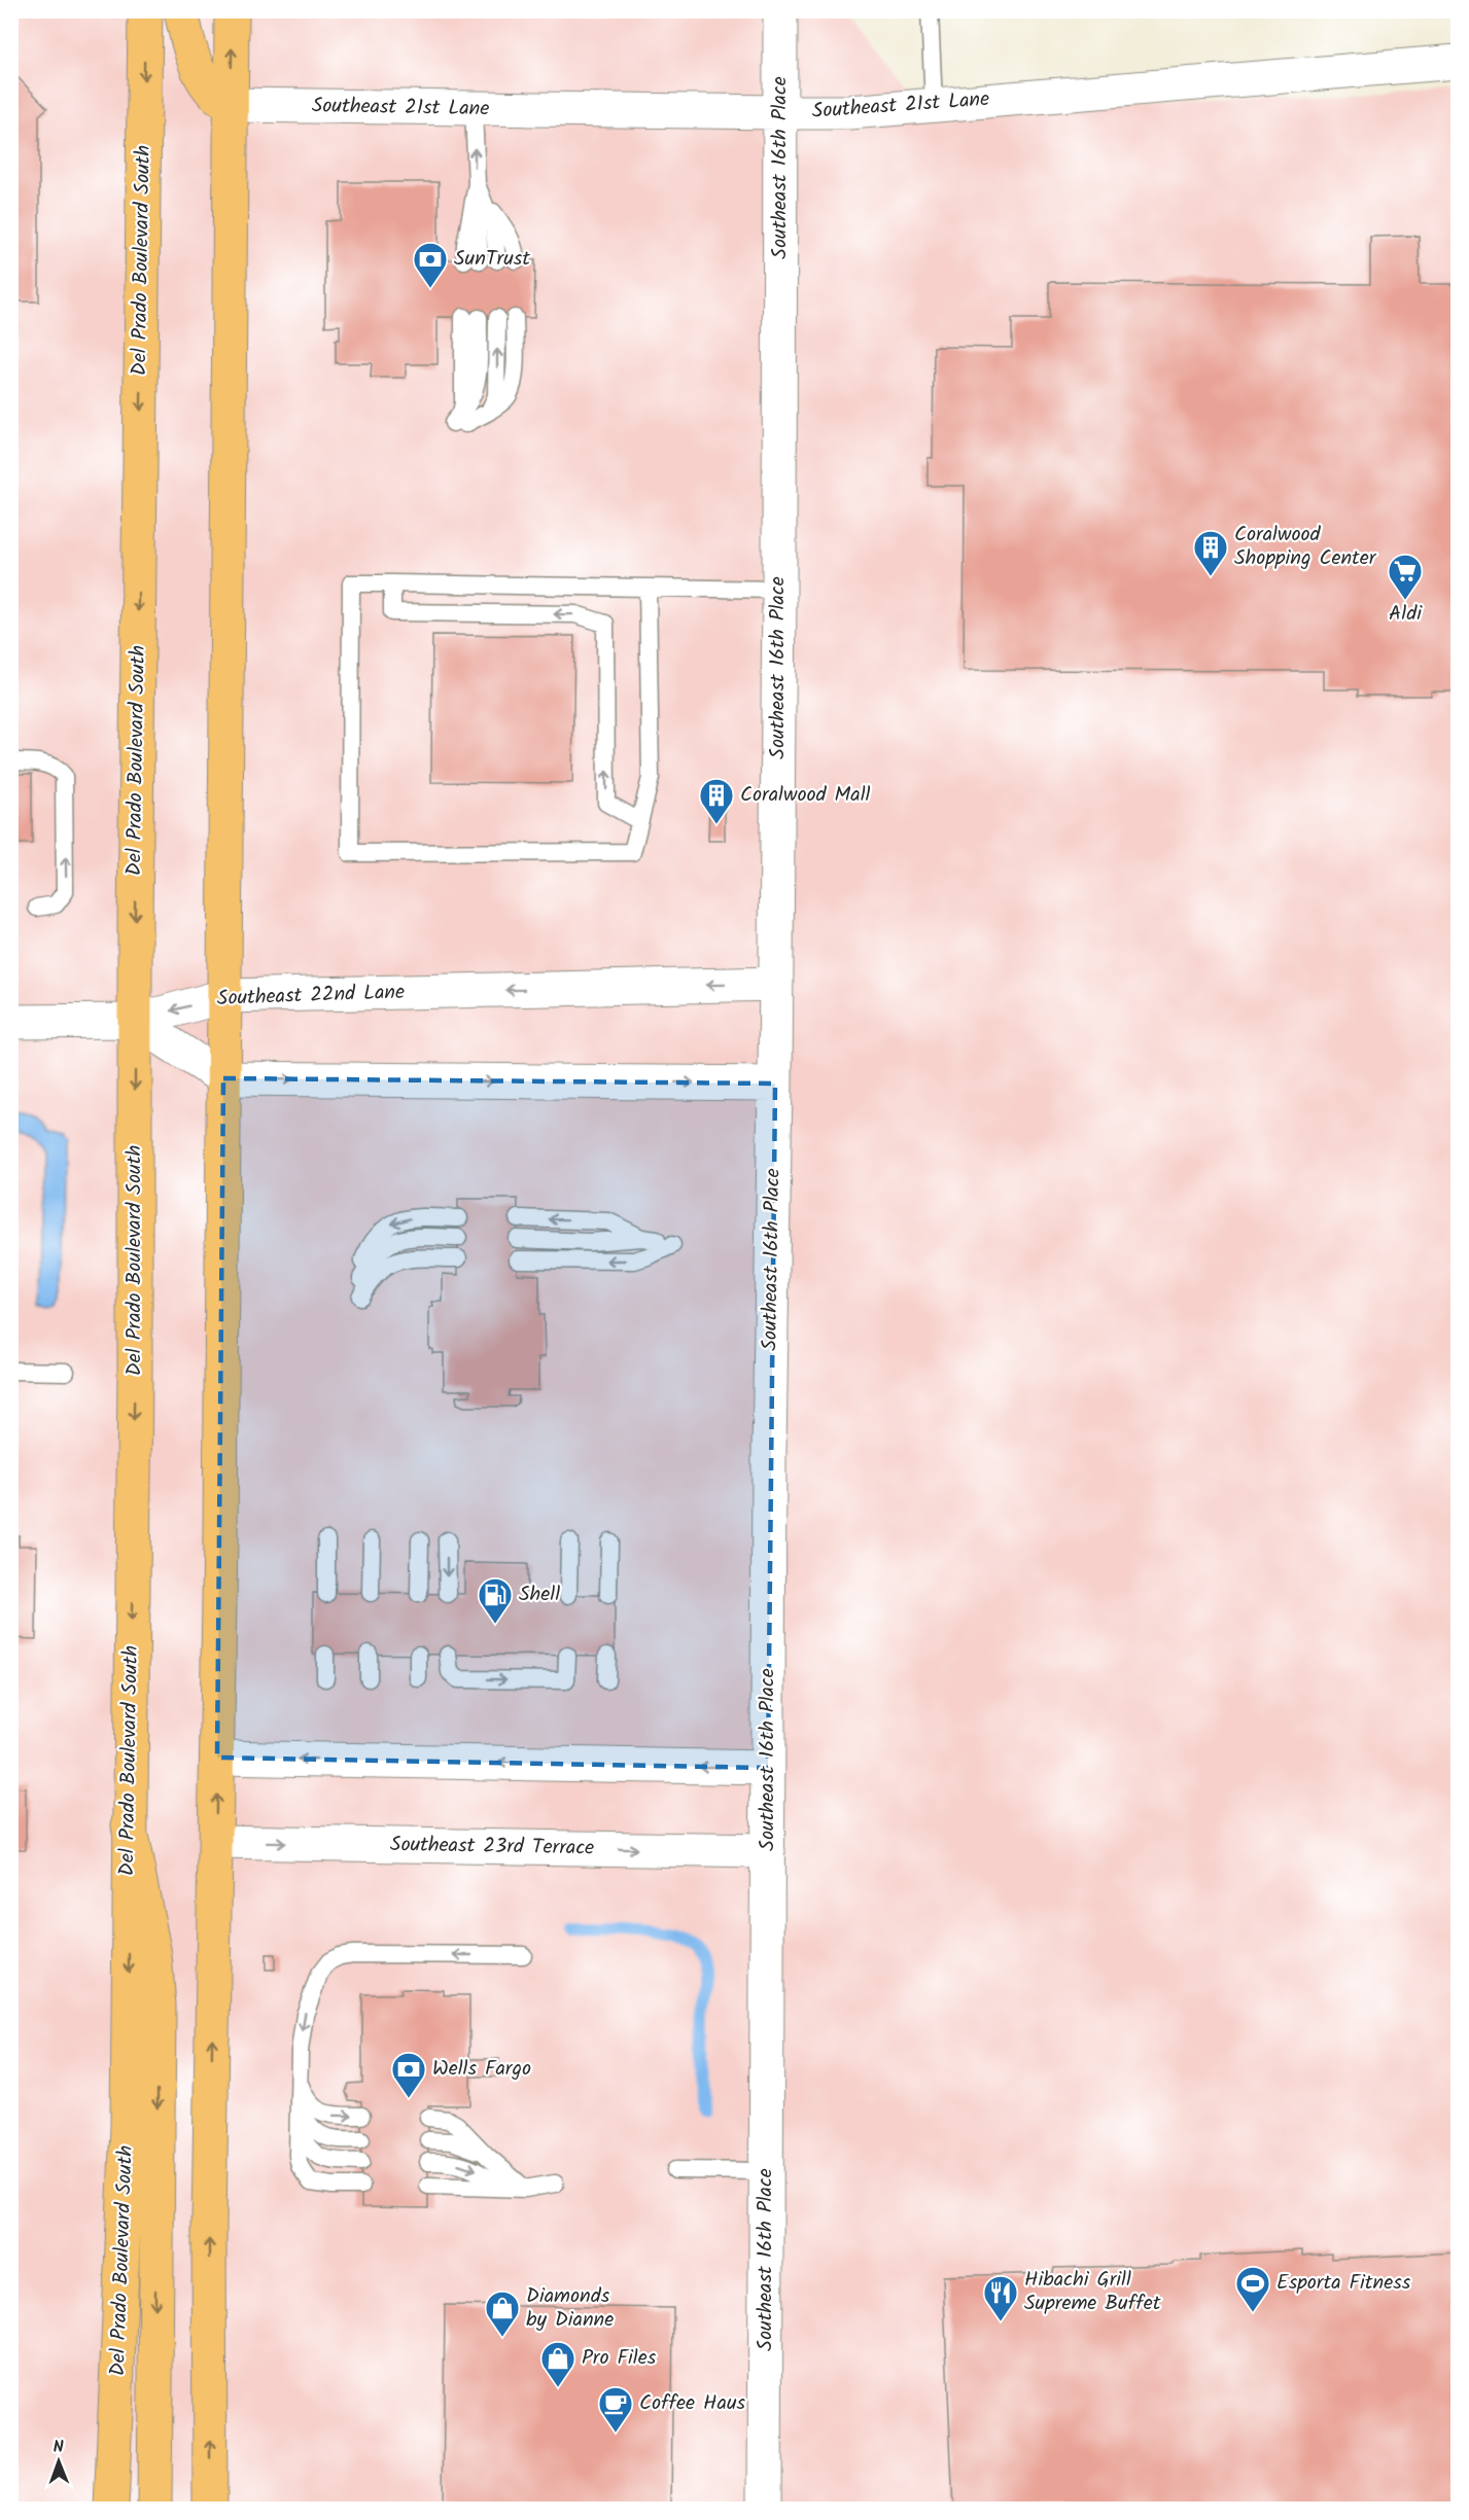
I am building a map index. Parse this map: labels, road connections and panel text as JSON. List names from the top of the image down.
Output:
{
  "streets": {
    "main road": ["Del Prado Boulevard South"],
    "street": [
      "Southeast 21st Lane",
      "Southeast 16th Place",
      "Southeast 22nd Lane",
      "Southeast 23rd Terrace"
    ]
  },
  "crossings": [
    ["Southeast 21st Lane", "Southeast 16th Place"],
    ["Southeast 16th Place", "Southeast 22nd Lane"],
    ["Southeast 16th Place", "Southeast 23rd Terrace"],
    ["Del Prado Boulevard South", "Southeast 22nd Lane"]
  ],
  "places": {
    "bank": ["SunTrust", "Wells Fargo"],
    "building": ["Coralwood Shopping Center", "Coralwood Mall"],
    "supermarket": ["Aldi"],
    "fuel station": ["Shell"],
    "sports": ["Esporta Fitness"],
    "restaurant": ["Hibachi Grill Supreme Buffet"],
    "shop": ["Diamonds by Dianne", "Pro Files"],
    "cafe": ["Coffee Haus"]
  },
  "north": "top"
}
